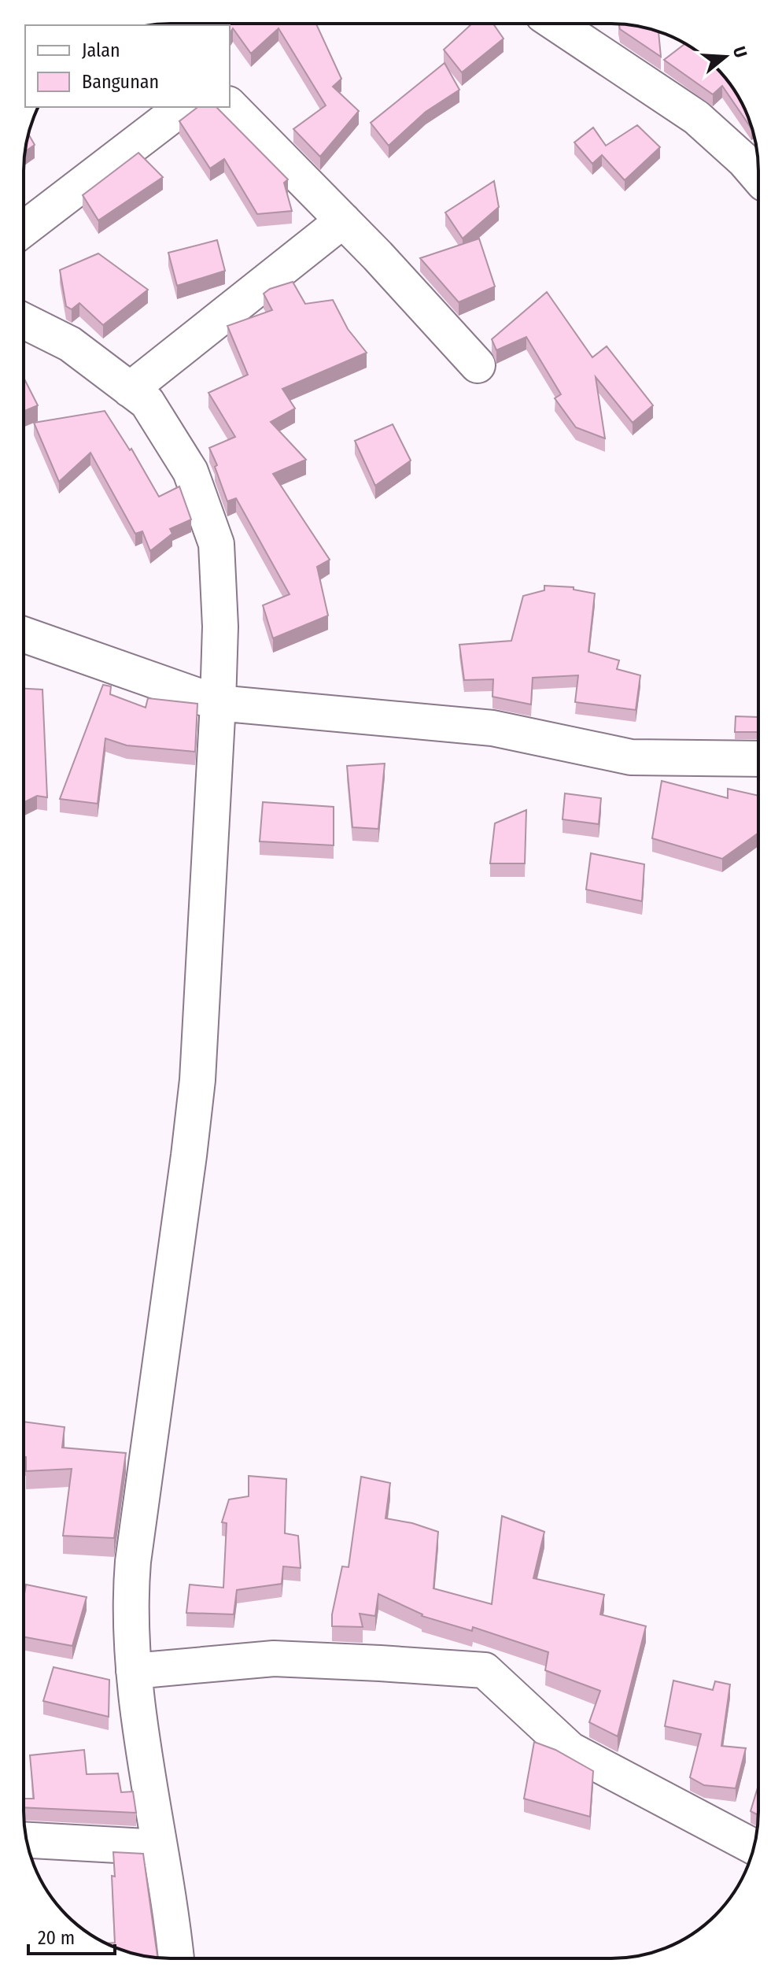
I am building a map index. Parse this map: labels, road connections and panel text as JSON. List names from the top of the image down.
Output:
{
  "legend": ["Jalan", "Bangunan"],
  "scale_bar": "20 m",
  "north": "right"
}
